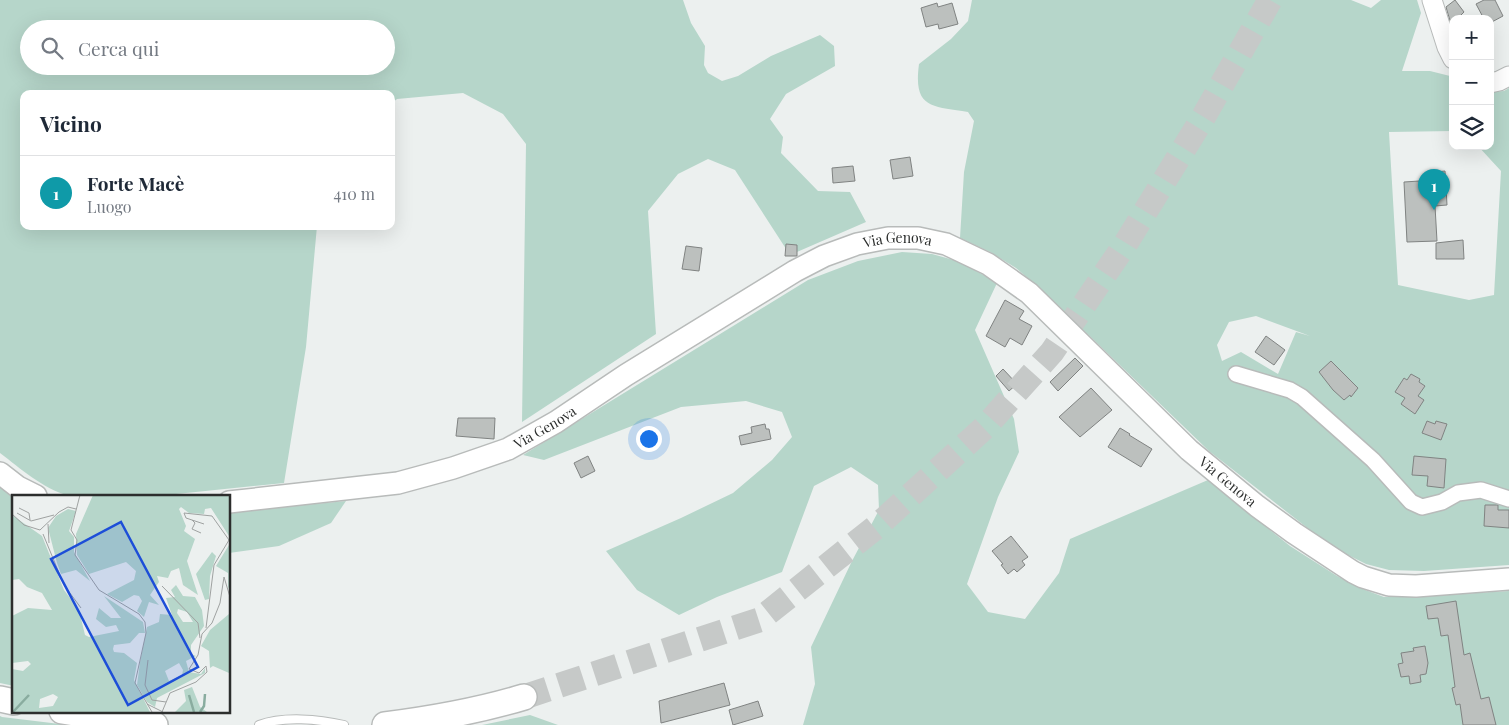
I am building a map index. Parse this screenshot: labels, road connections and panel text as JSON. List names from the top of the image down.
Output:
{
  "streets": {
    "main road": ["Via Genova"]
  },
  "page": {
    "map_buttons": ["+", "−"],
    "search": "Cerca qui",
    "heading": "Vicino",
    "list": [
      {
        "mark": "1",
        "name": "Forte Macè",
        "note": "Luogo",
        "value": "410 m"
      }
    ],
    "pins": "1"
  }
}
